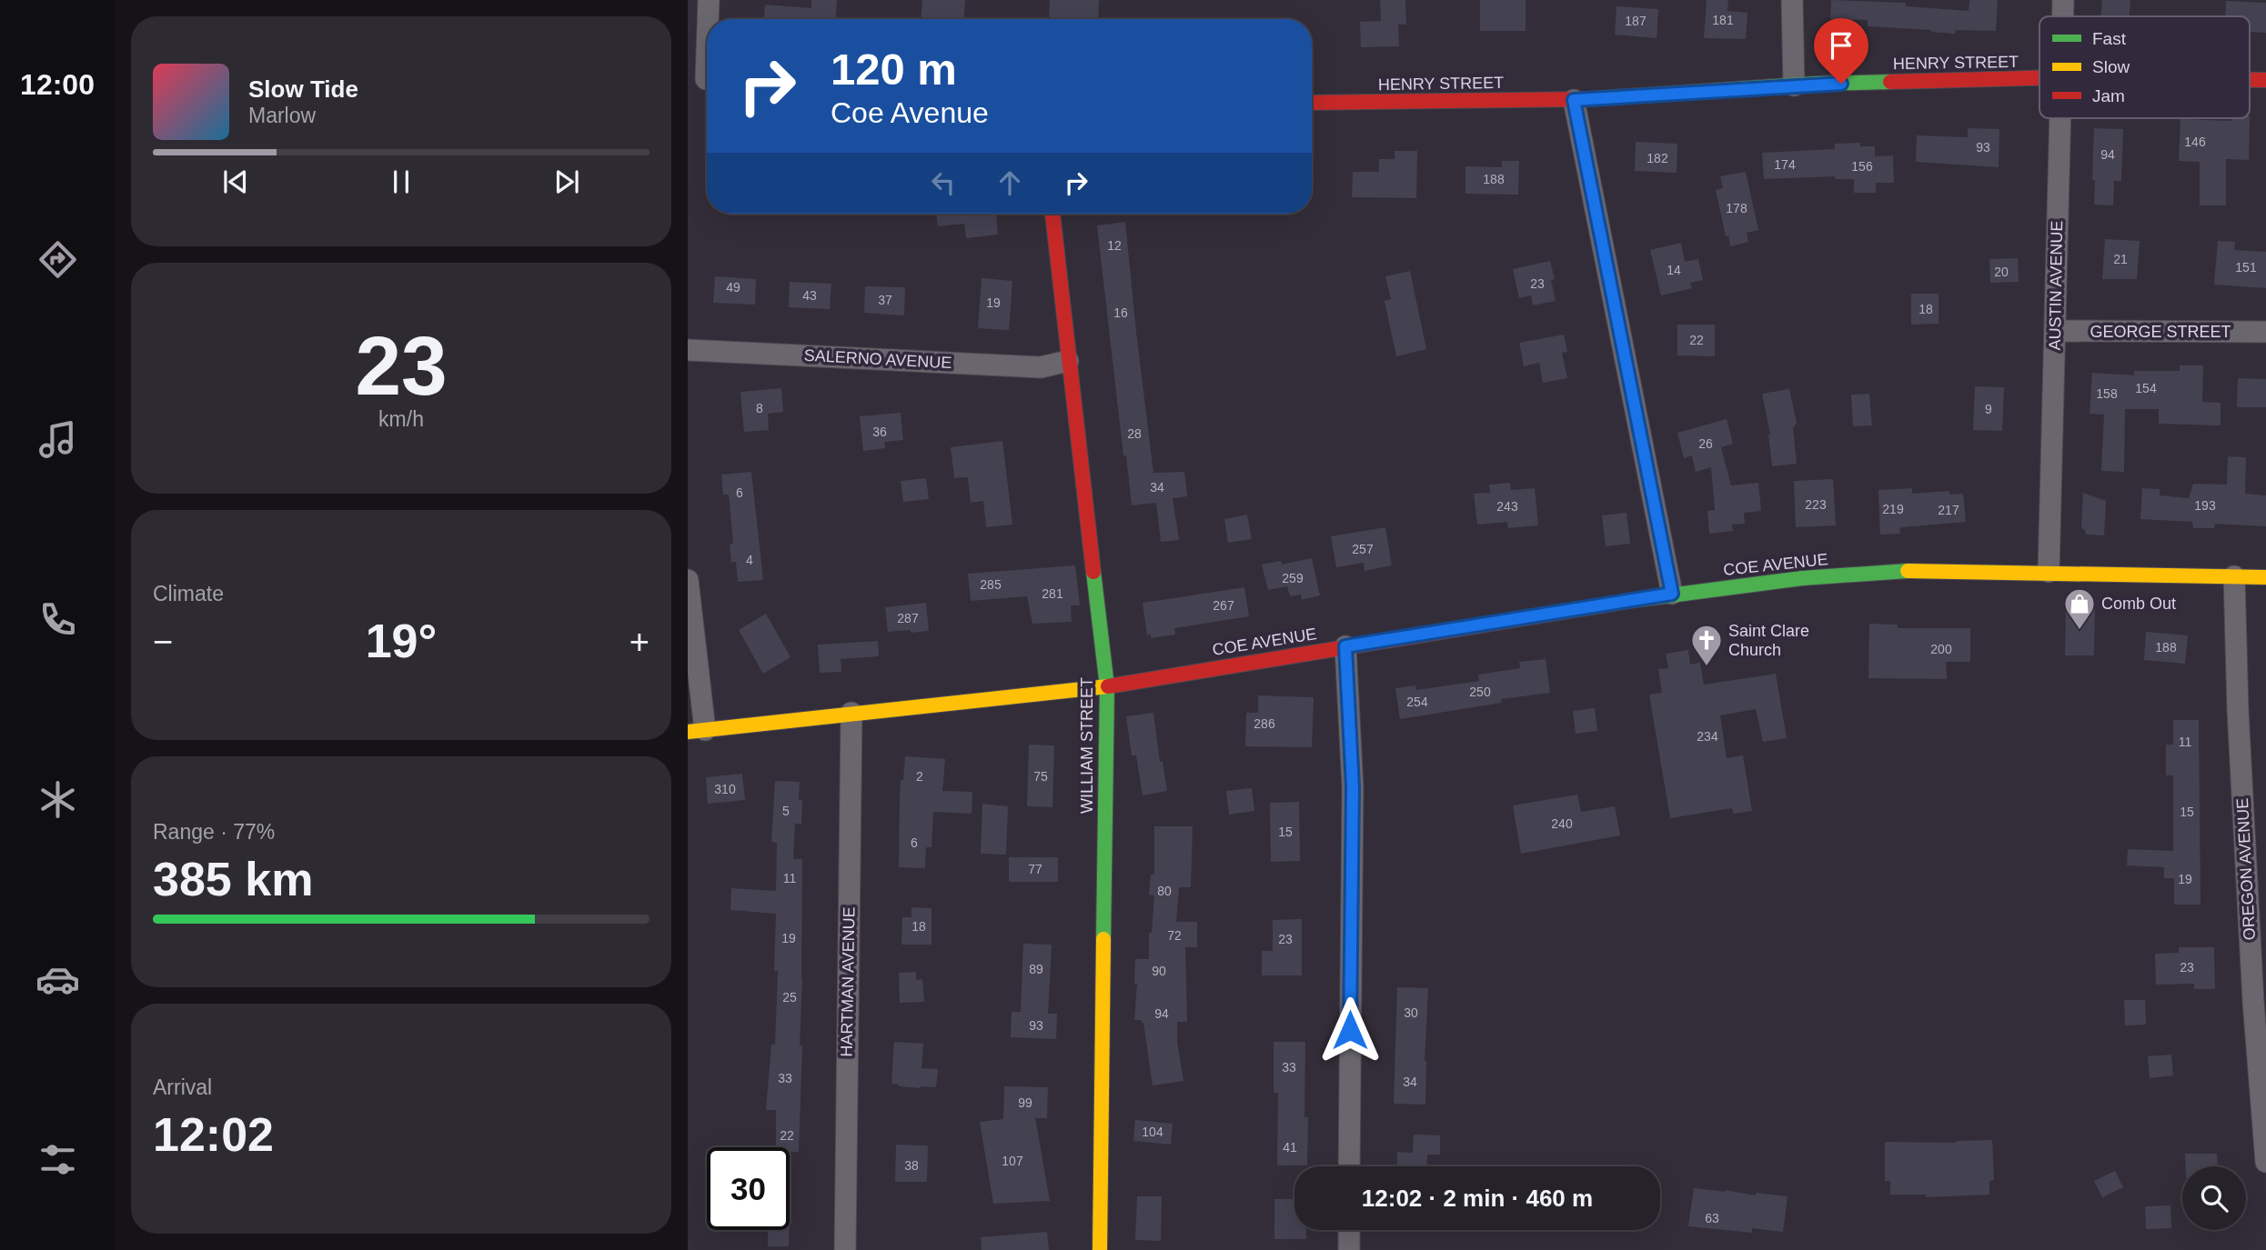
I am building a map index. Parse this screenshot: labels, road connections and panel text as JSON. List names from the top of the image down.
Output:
{
  "streets": {
    "street": [
      "HENRY STREET",
      "AUSTIN AVENUE",
      "GEORGE STREET",
      "SALERNO AVENUE",
      "COE AVENUE",
      "WILLIAM STREET",
      "OREGON AVENUE",
      "HARTMAN AVENUE"
    ]
  },
  "crossings": [
    ["AUSTIN AVENUE", "GEORGE STREET"],
    ["AUSTIN AVENUE", "COE AVENUE"],
    ["SALERNO AVENUE", "WILLIAM STREET"],
    ["COE AVENUE", "WILLIAM STREET"],
    ["COE AVENUE", "OREGON AVENUE"],
    ["COE AVENUE", "HARTMAN AVENUE"]
  ],
  "places": {
    "shop": ["Comb Out"],
    "church": ["Saint Clare Church"]
  },
  "house_numbers": [
    "181",
    "187",
    "146",
    "93",
    "94",
    "182",
    "174",
    "156",
    "188",
    "178",
    "12",
    "21",
    "151",
    "14",
    "20",
    "23",
    "49",
    "43",
    "37",
    "19",
    "18",
    "16",
    "22",
    "154",
    "158",
    "8",
    "9",
    "36",
    "28",
    "26",
    "34",
    "6",
    "223",
    "193",
    "243",
    "219",
    "217",
    "257",
    "4",
    "259",
    "285",
    "281",
    "267",
    "287",
    "188",
    "200",
    "250",
    "254",
    "286",
    "234",
    "11",
    "2",
    "75",
    "310",
    "5",
    "15",
    "240",
    "15",
    "6",
    "77",
    "11",
    "19",
    "80",
    "18",
    "72",
    "19",
    "23",
    "23",
    "89",
    "90",
    "25",
    "30",
    "94",
    "93",
    "33",
    "33",
    "34",
    "99",
    "104",
    "22",
    "41",
    "107",
    "38",
    "63"
  ],
  "legend": ["Fast", "Slow", "Jam"],
  "page": {
    "tabs": "12:00",
    "turn": ["120 m", "Coe Avenue"],
    "song": ["Slow Tide", "Marlow"],
    "tile": [
      ["23", "km/h"],
      "Climate",
      ["Range · 77%", "385 km"],
      ["Arrival", "12:02"]
    ],
    "heat": ["−", "19°", "+"],
    "limit": "30",
    "trip": "12:02 · 2 min · 460 m"
  }
}
